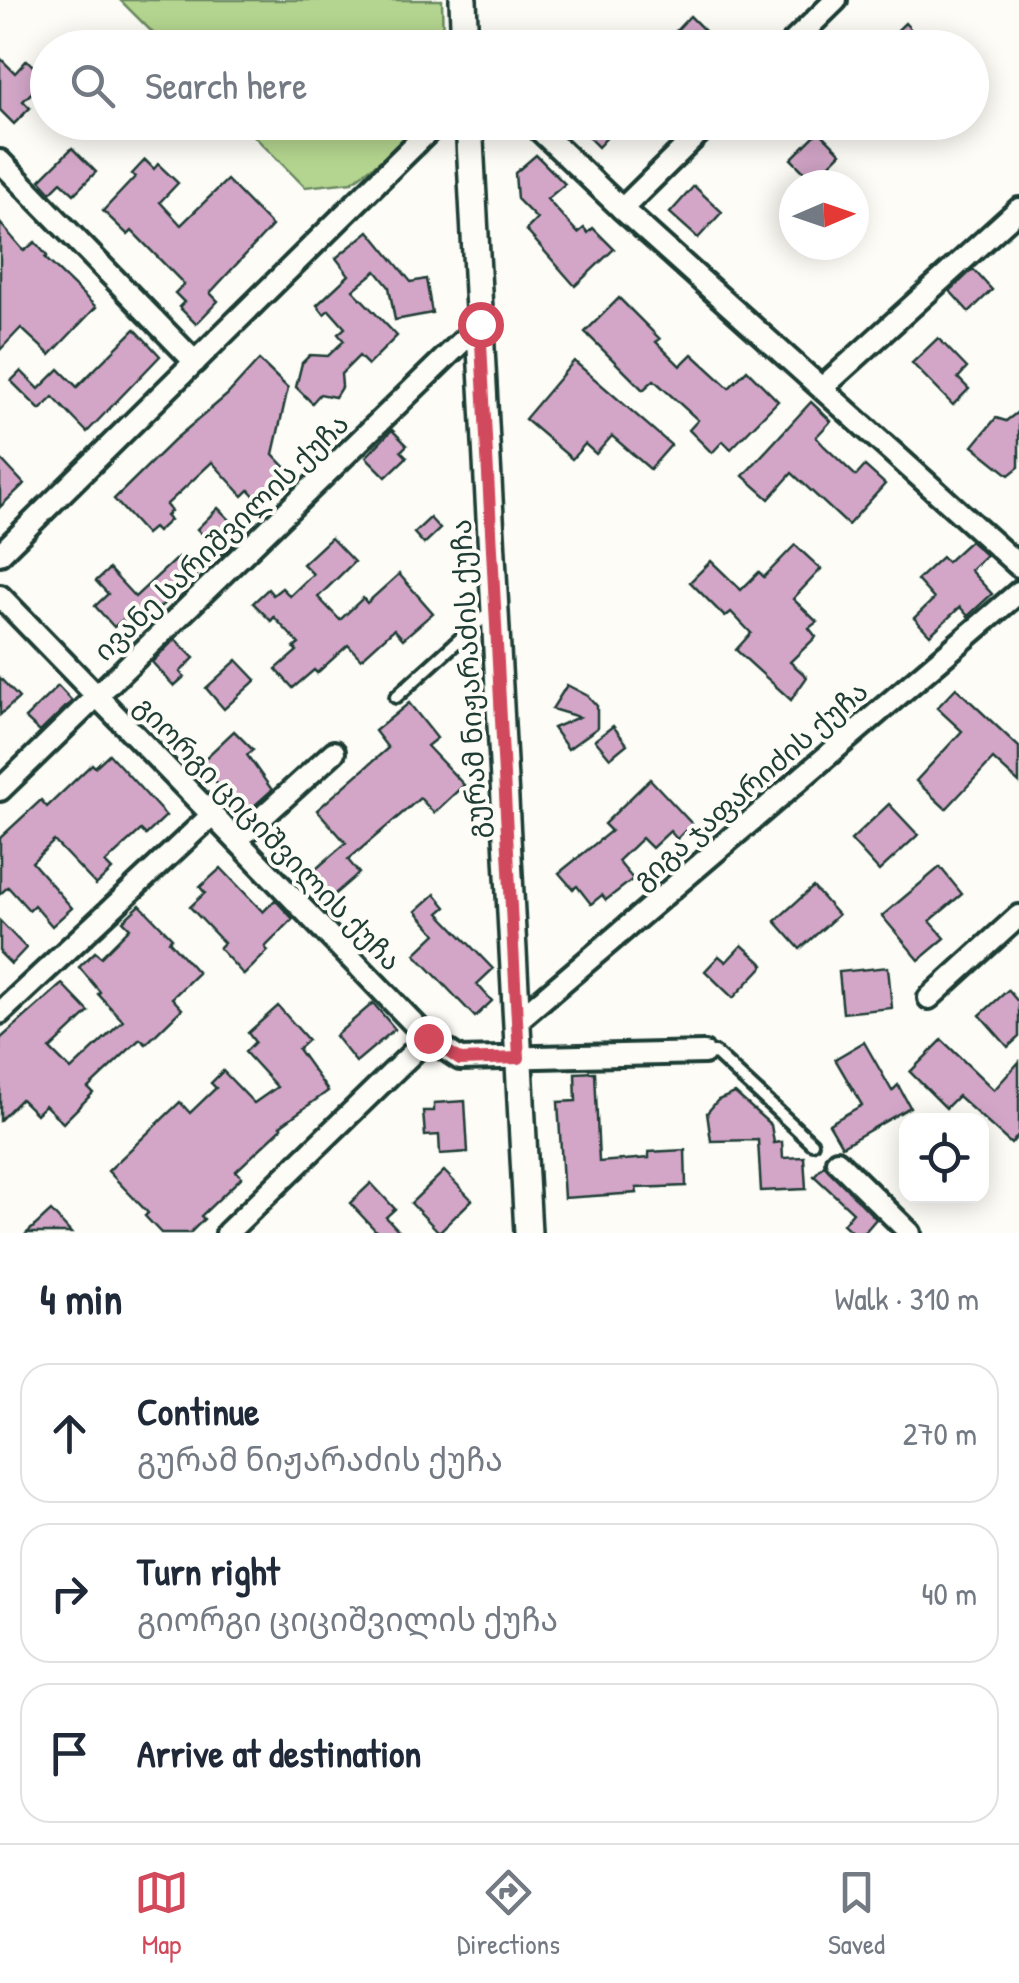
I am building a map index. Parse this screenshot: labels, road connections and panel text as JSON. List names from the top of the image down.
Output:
{
  "streets": {
    "street": [
      "ივანე სარიშვილის ქუჩა",
      "გურამ ნიჟარაძის ქუჩა",
      "გიგა ჯაფარიძის ქუჩა",
      "გიორგი ციციშვილის ქუჩა"
    ]
  },
  "crossings": [
    ["ივანე სარიშვილის ქუჩა", "გურამ ნიჟარაძის ქუჩა"],
    ["ივანე სარიშვილის ქუჩა", "გიორგი ციციშვილის ქუჩა"],
    ["გურამ ნიჟარაძის ქუჩა", "გიგა ჯაფარიძის ქუჩა"],
    ["გურამ ნიჟარაძის ქუჩა", "გიორგი ციციშვილის ქუჩა"]
  ],
  "north": "right",
  "page": {
    "search": "Search here",
    "heading": ["4 min", "Walk · 310 m"],
    "list": [
      ["Continue", "გურამ ნიჟარაძის ქუჩა", "270 m"],
      ["Turn right", "გიორგი ციციშვილის ქუჩა", "40 m"],
      "Arrive at destination"
    ],
    "nav": ["Map", "Directions", "Saved"]
  }
}
